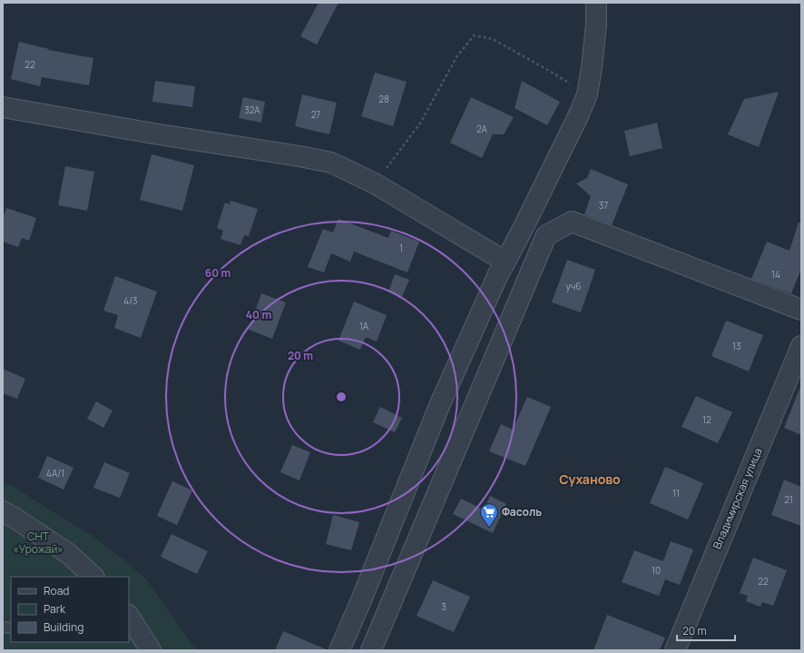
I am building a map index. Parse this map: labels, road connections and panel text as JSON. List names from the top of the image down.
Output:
{
  "streets": {
    "street": ["Владимирская улица"]
  },
  "districts": ["Суханово"],
  "parks": ["СНТ «Урожай»"],
  "places": {
    "supermarket": ["Фасоль"]
  },
  "house_numbers": [
    "22",
    "28",
    "32А",
    "27",
    "2А",
    "37",
    "1",
    "14",
    "уч6",
    "4/3",
    "1А",
    "13",
    "12",
    "4А/1",
    "11",
    "21",
    "10",
    "22",
    "3"
  ],
  "legend": ["Road", "Park", "Building"],
  "scale_bar": "20 m",
  "rings": ["60 m", "40 m", "20 m"]
}
